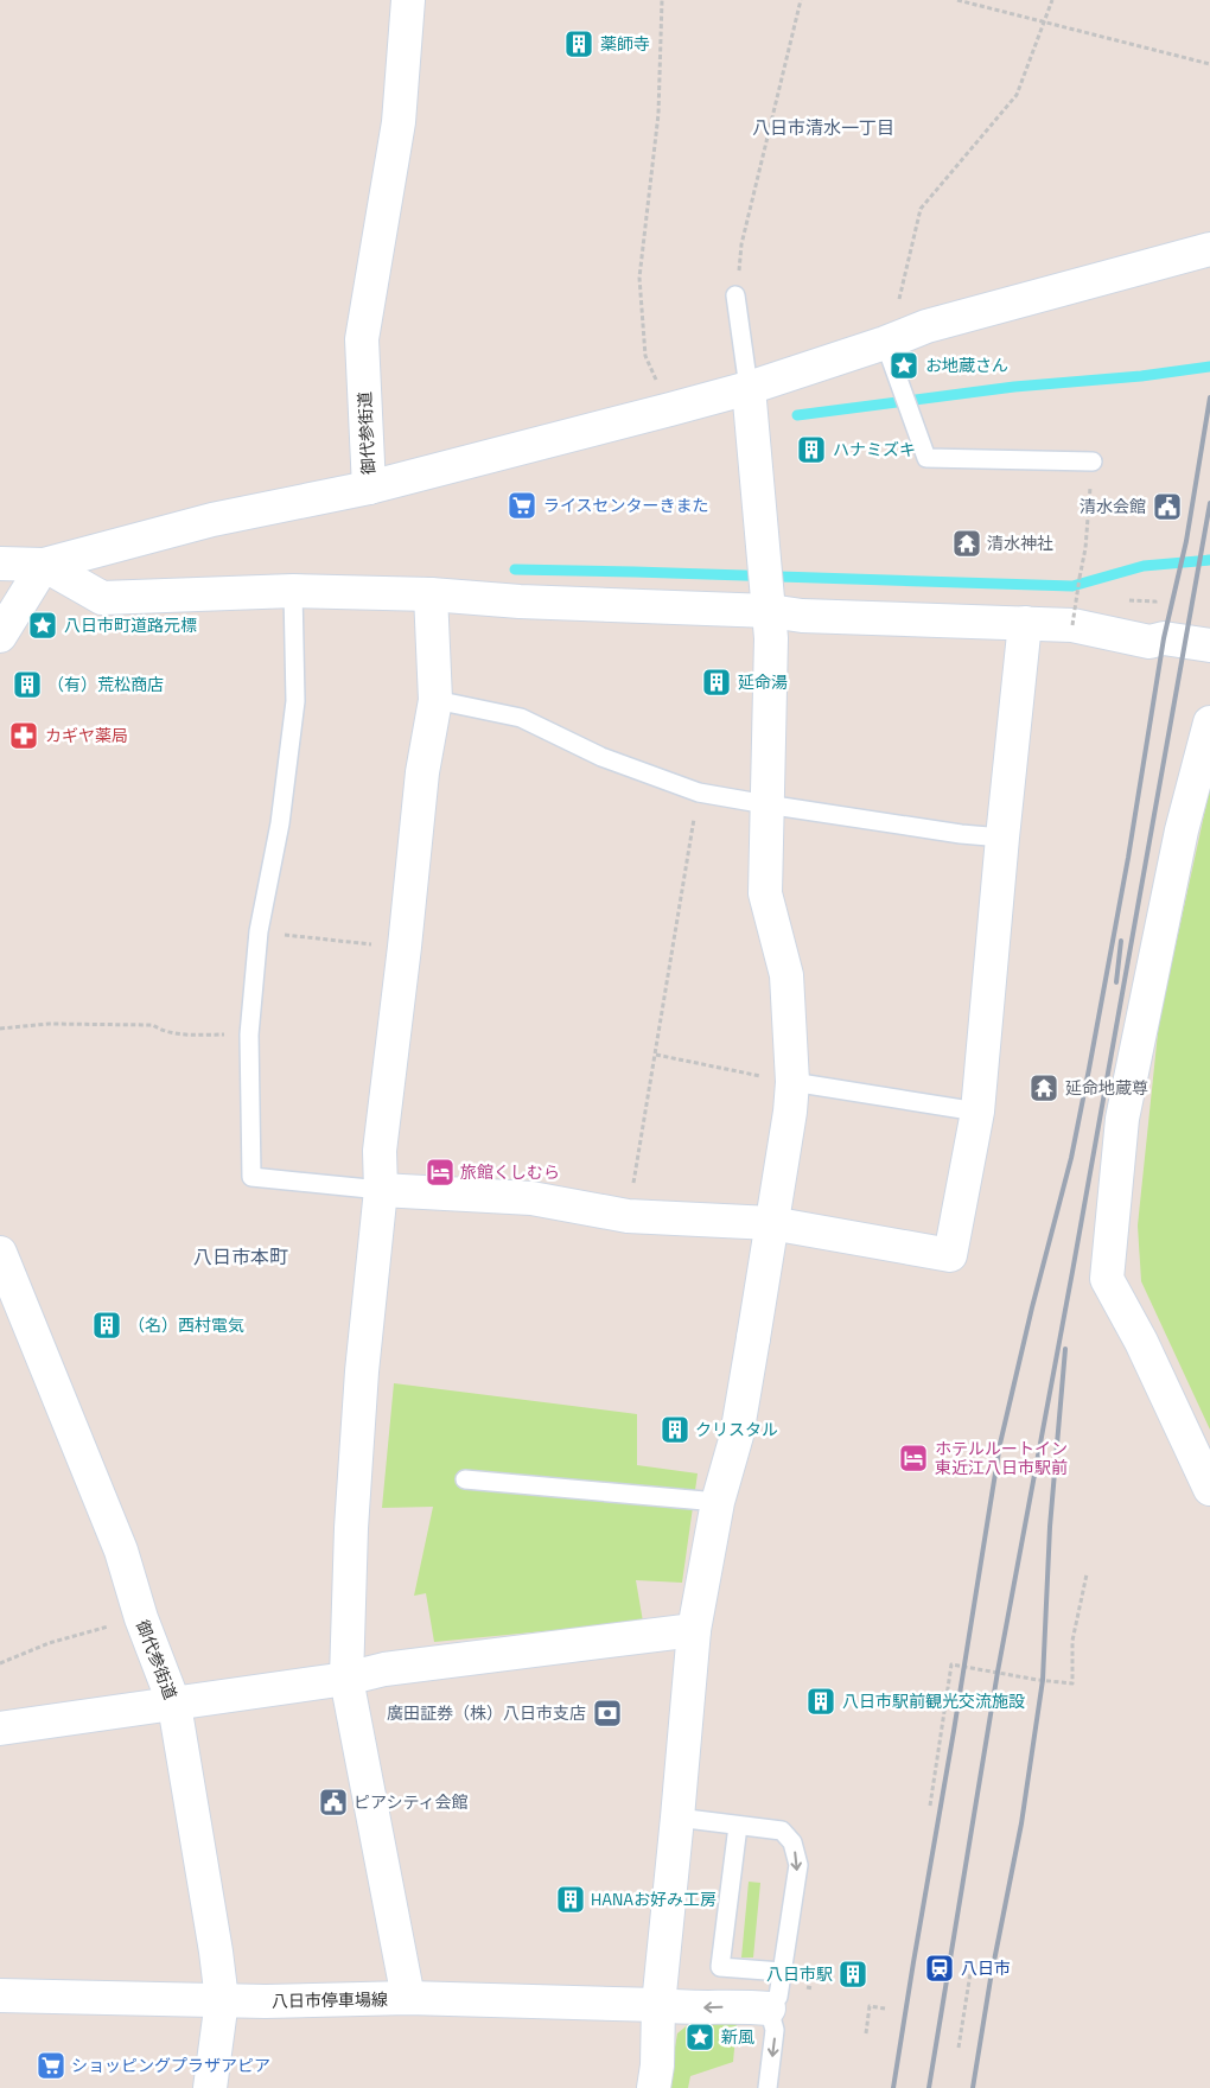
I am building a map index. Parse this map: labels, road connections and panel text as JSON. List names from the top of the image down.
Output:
{
  "streets": {
    "street": ["御代参街道", "八日市停車場線"]
  },
  "crossings": [
    ["御代参街道", "八日市停車場線"]
  ],
  "districts": ["八日市清水一丁目", "八日市本町"],
  "places": {
    "building": [
      "薬師寺",
      "ハナミズキ",
      "延命湯",
      "（有）荒松商店",
      "（名）西村電気",
      "クリスタル",
      "八日市駅前観光交流施設",
      "HANAお好み工房",
      "八日市駅"
    ],
    "place": ["お地蔵さん", "八日市町道路元標", "新風"],
    "supermarket": ["ライスセンターきまた", "ショッピングプラザアピア"],
    "public building": ["清水会館", "ピアシティ会館"],
    "temple": ["清水神社", "延命地蔵尊"],
    "pharmacy": ["カギヤ薬局"],
    "hotel": ["旅館くしむら", "ホテルルートイン 東近江八日市駅前"],
    "bank": ["廣田証券（株）八日市支店"],
    "station": ["八日市"]
  }
}
